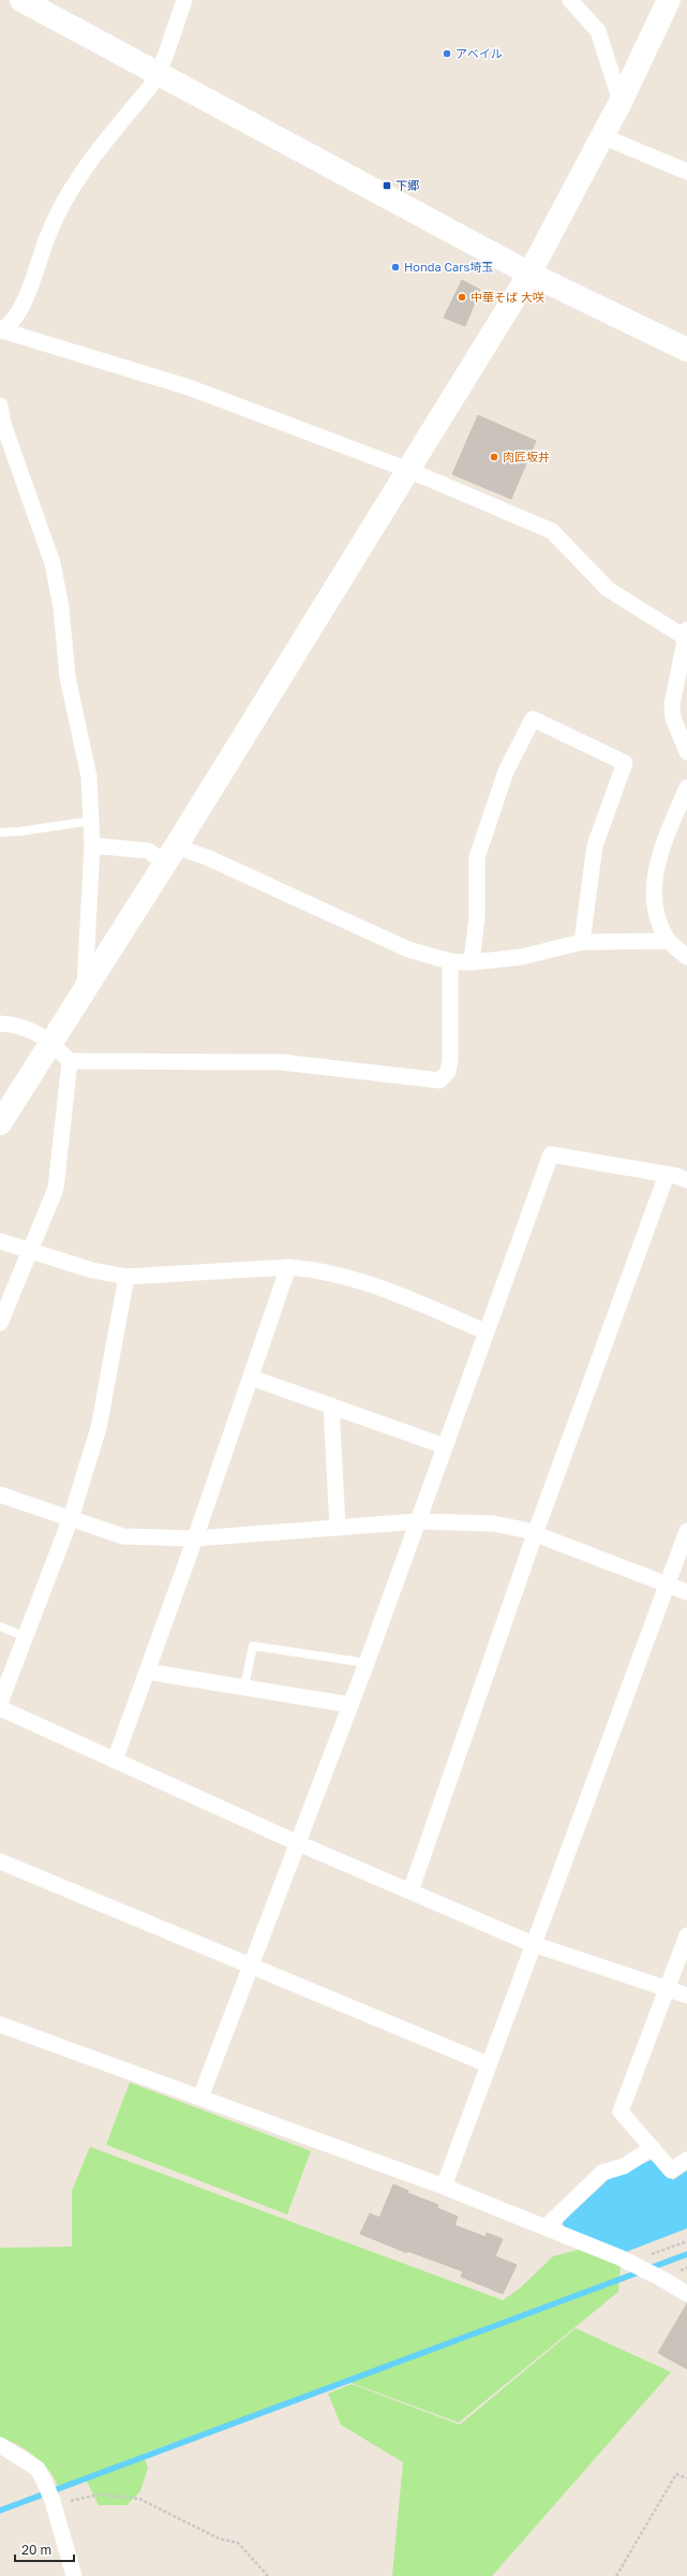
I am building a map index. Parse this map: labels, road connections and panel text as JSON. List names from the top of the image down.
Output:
{
  "places": {
    "other": [
      "アベイル",
      "Honda Cars埼玉",
      "中華そば 大咲",
      "肉匠坂井"
    ],
    "transit": ["下郷"]
  },
  "scale_bar": "20 m"
}
